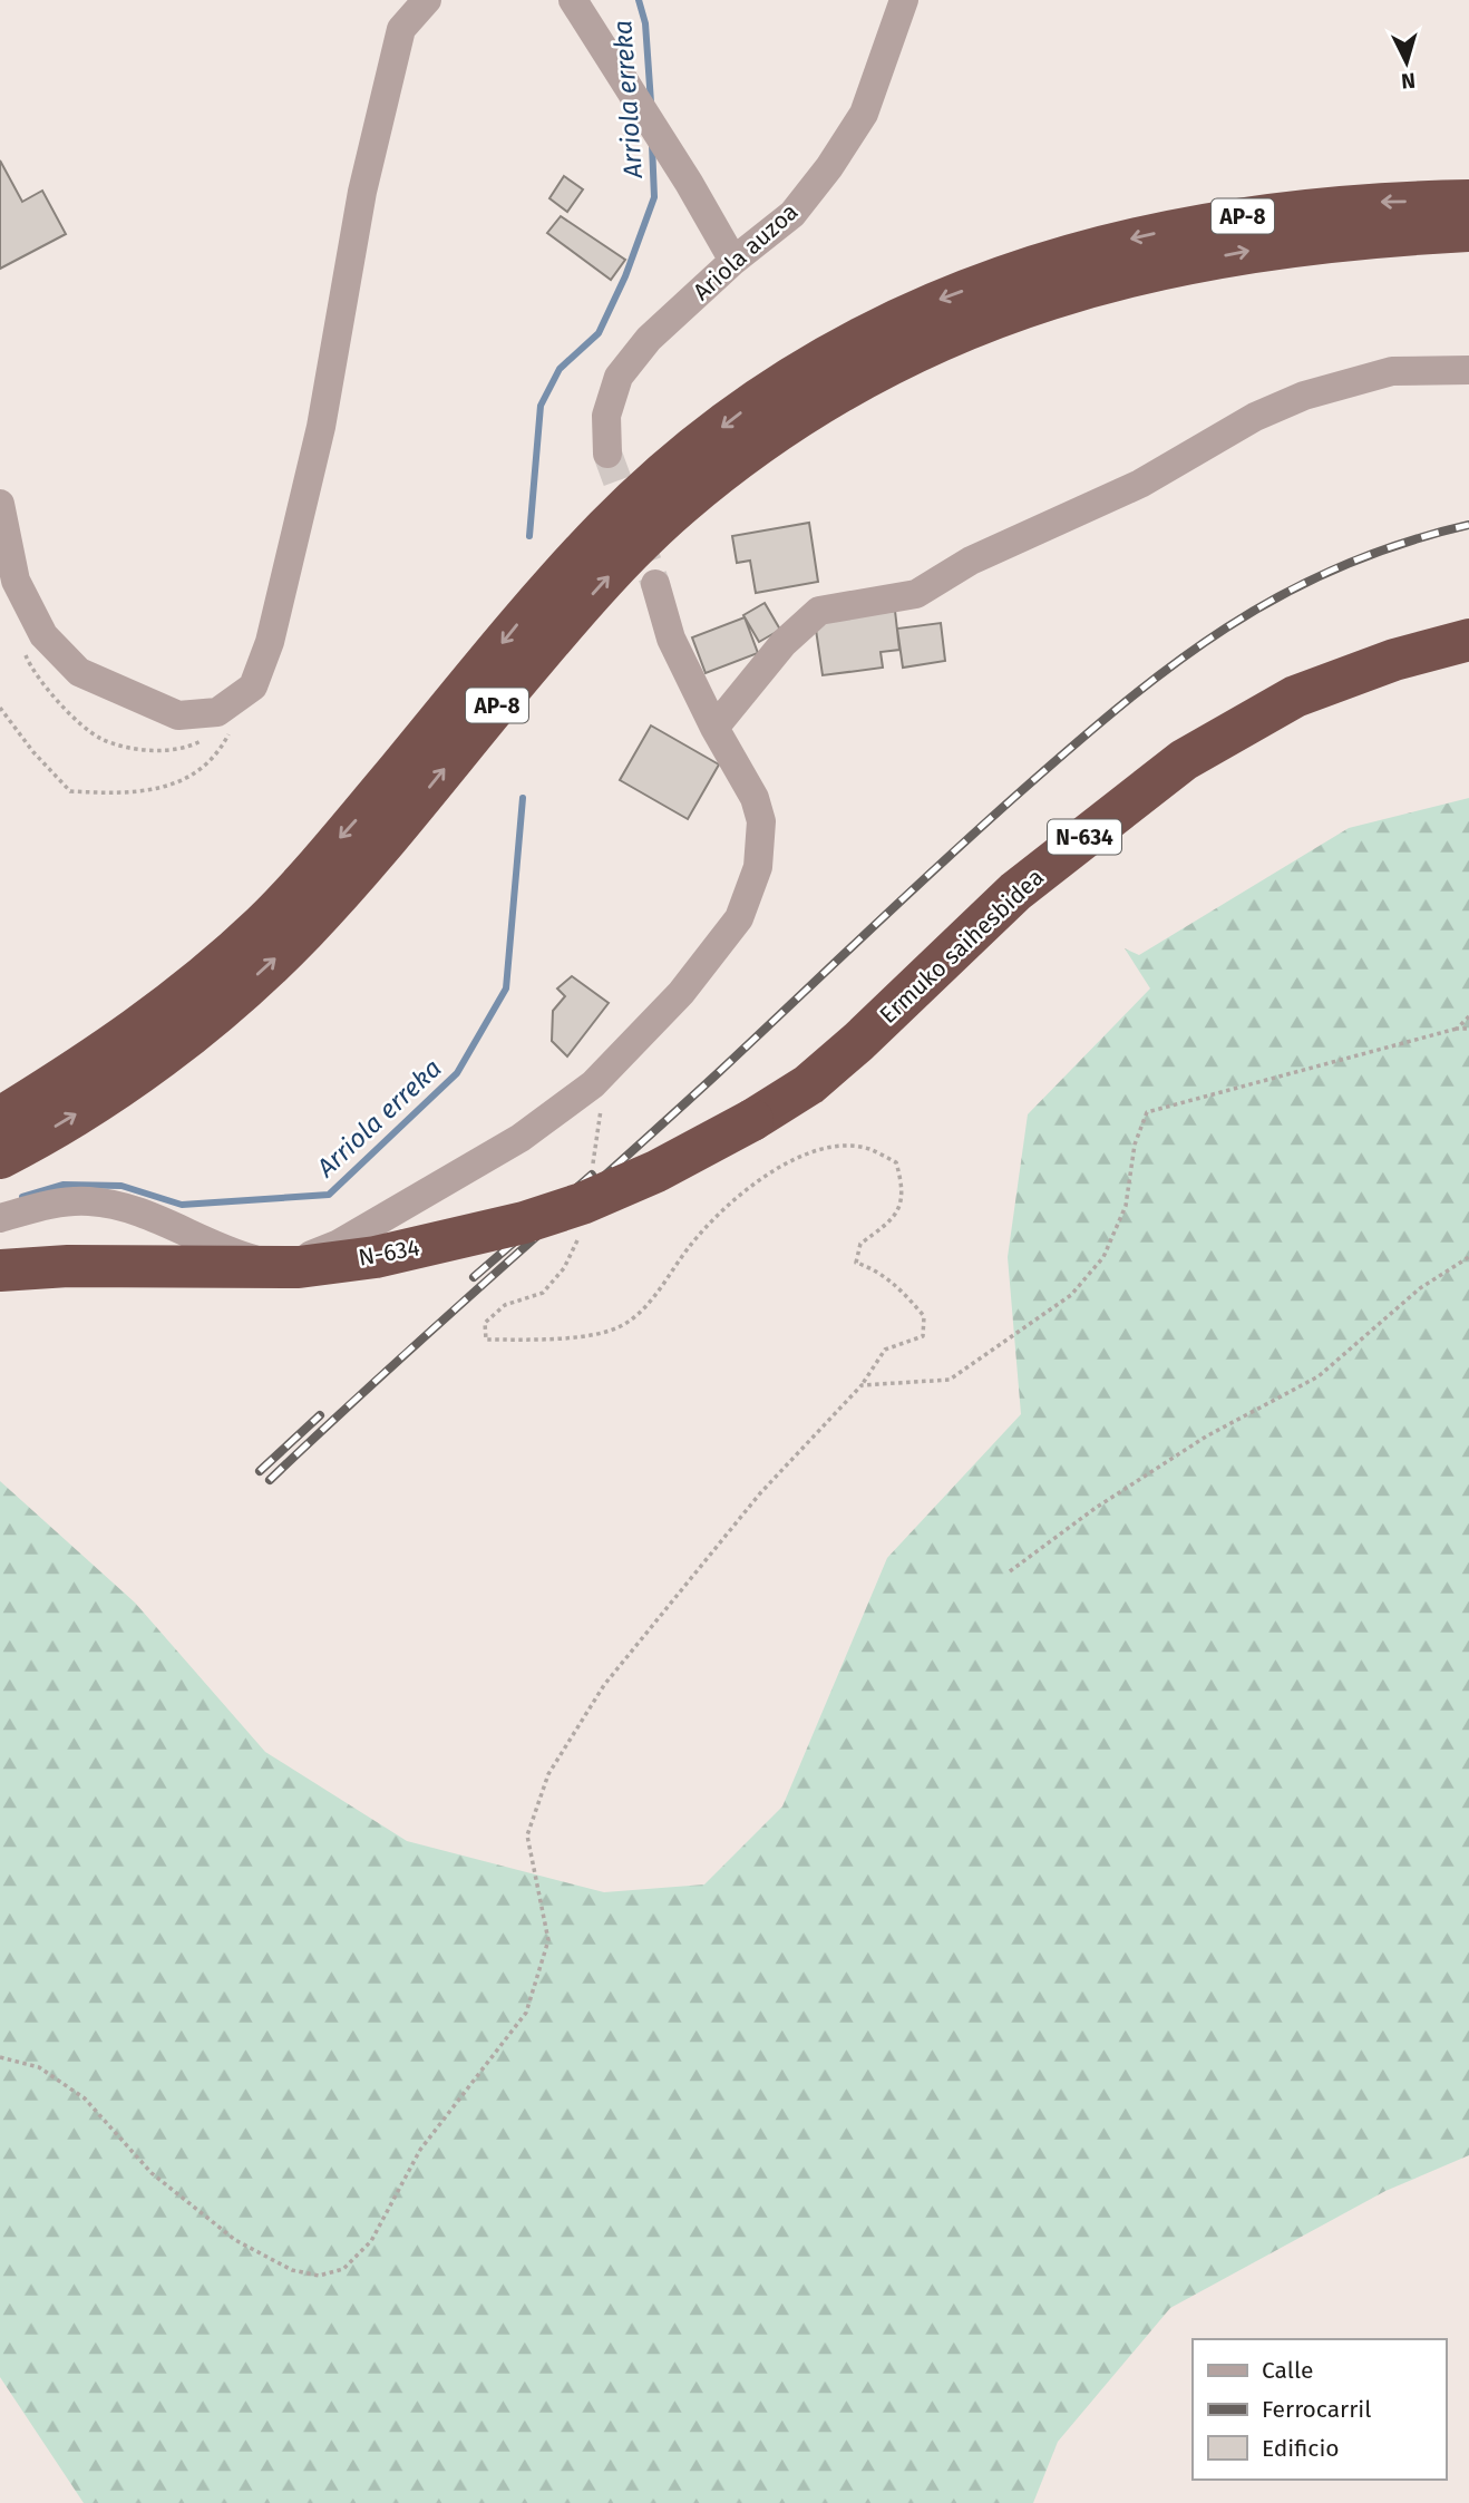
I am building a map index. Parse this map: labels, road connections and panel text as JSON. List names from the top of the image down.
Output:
{
  "streets": {
    "highway": ["AP-8", "N-634", "Ermuko saihesbidea"],
    "street": ["Ariola auzoa"]
  },
  "crossings": [
    ["N-634", "Ermuko saihesbidea"]
  ],
  "water": ["Arriola erreka"],
  "legend": ["Calle", "Ferrocarril", "Edificio"],
  "north": "bottom"
}
